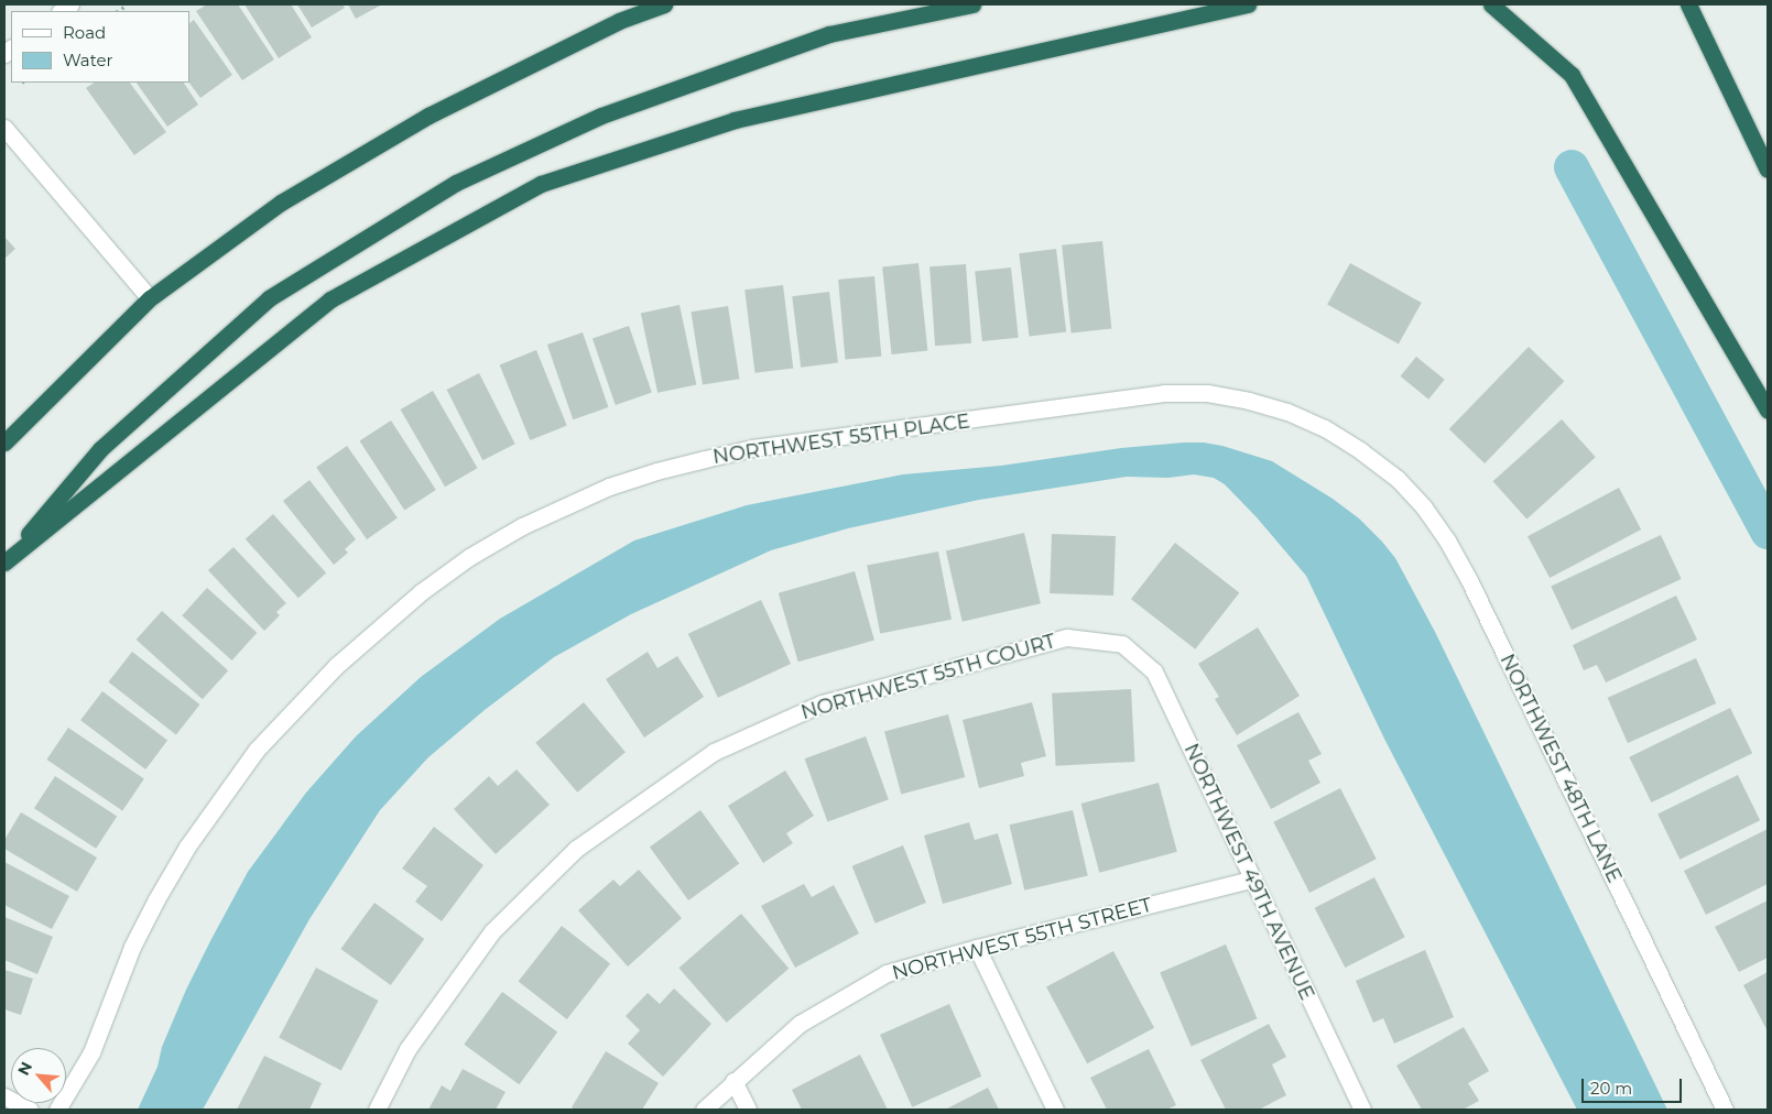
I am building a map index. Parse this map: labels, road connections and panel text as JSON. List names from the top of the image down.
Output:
{
  "streets": {
    "street": [
      "NORTHWEST 55TH PLACE",
      "NORTHWEST 55TH COURT",
      "NORTHWEST 48TH LANE",
      "NORTHWEST 49TH AVENUE",
      "NORTHWEST 55TH STREET"
    ]
  },
  "crossings": [
    ["NORTHWEST 55TH PLACE", "NORTHWEST 48TH LANE"],
    ["NORTHWEST 55TH COURT", "NORTHWEST 49TH AVENUE"],
    ["NORTHWEST 49TH AVENUE", "NORTHWEST 55TH STREET"]
  ],
  "legend": ["Road", "Water"],
  "scale_bar": "20 m",
  "north": "top left"
}
